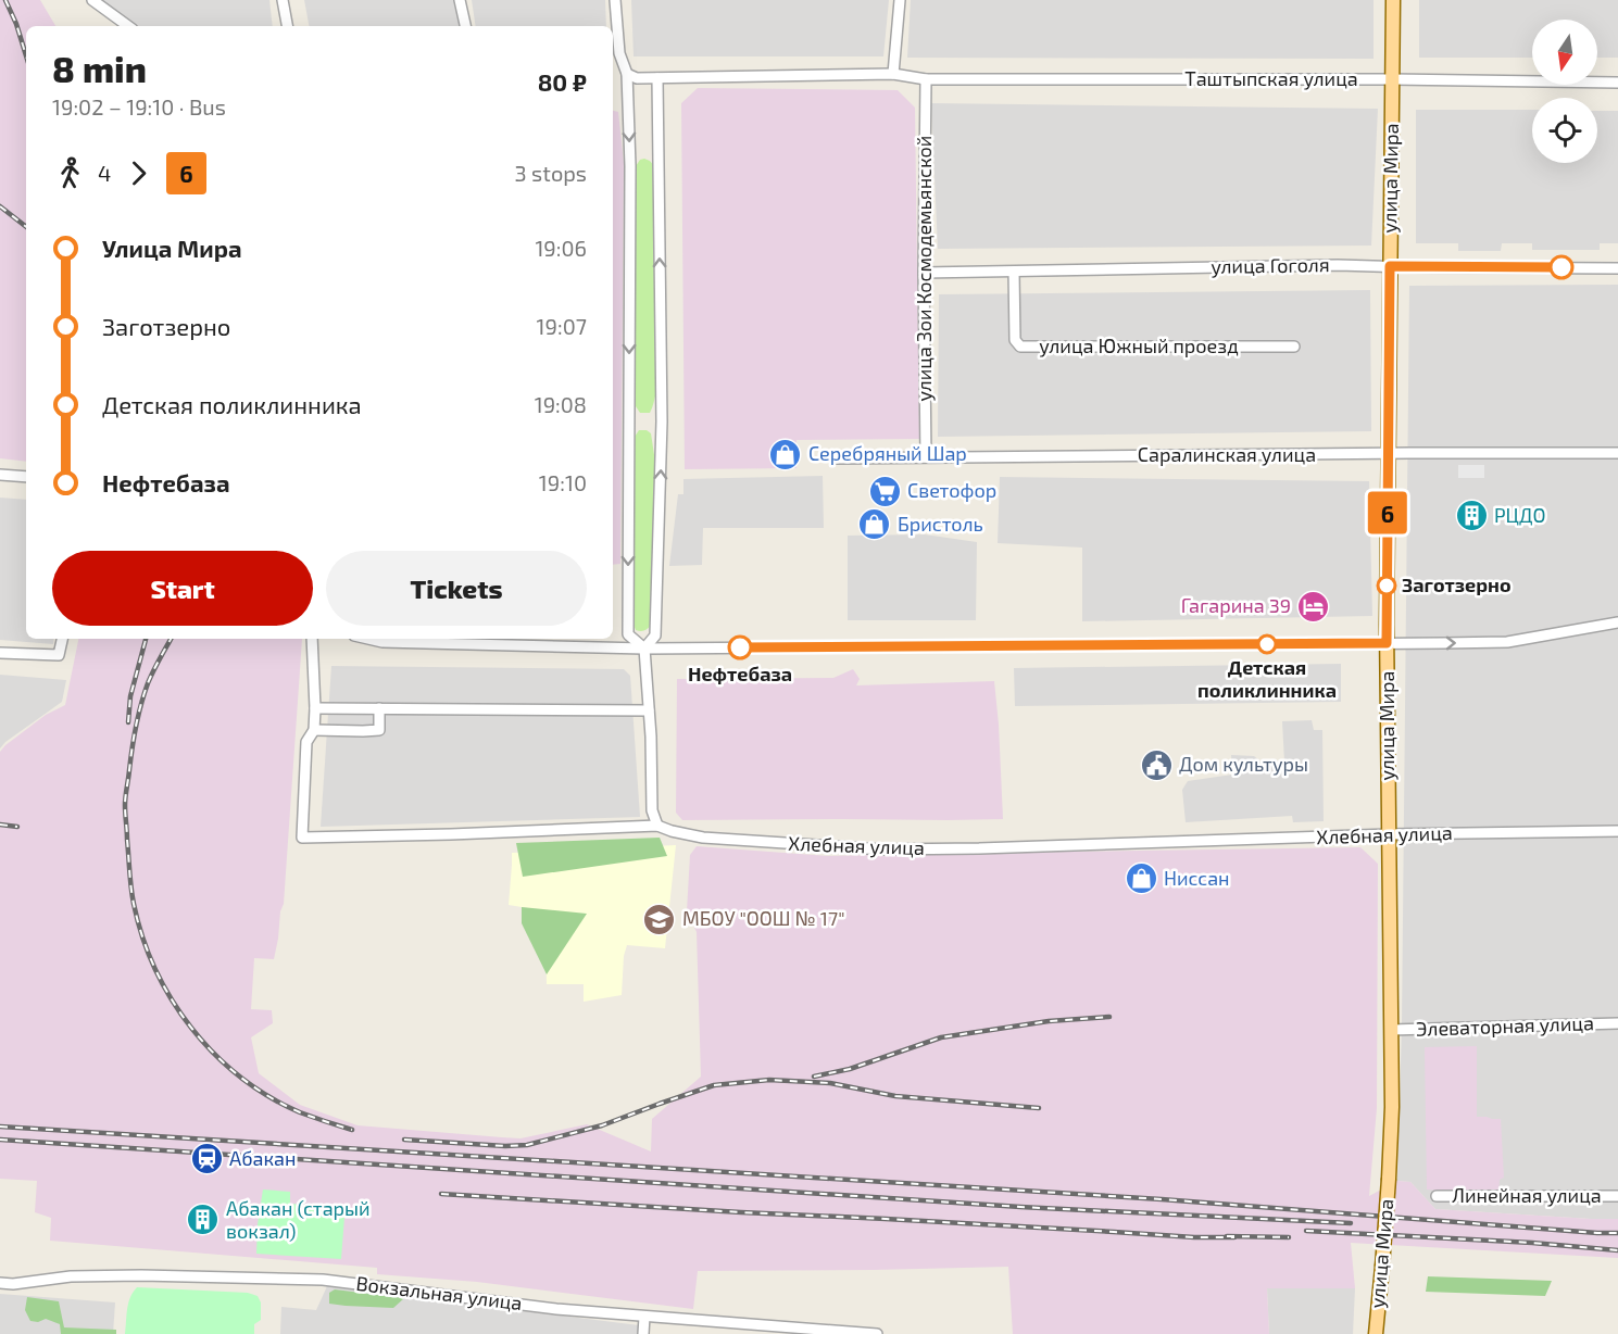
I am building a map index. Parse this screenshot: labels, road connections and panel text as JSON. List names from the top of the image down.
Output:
{
  "streets": {
    "main road": ["улица Мира"],
    "street": [
      "Таштыпская улица",
      "улица Гоголя",
      "улица Зои Космодемьянской",
      "улица Южный проезд",
      "Саралинская улица",
      "Хлебная улица",
      "Элеваторная улица",
      "Линейная улица",
      "Вокзальная улица"
    ]
  },
  "crossings": [
    ["Таштыпская улица", "улица Мира"],
    ["Таштыпская улица", "улица Зои Космодемьянской"],
    ["улица Мира", "улица Гоголя"],
    ["улица Мира", "Саралинская улица"],
    ["улица Мира", "Хлебная улица"],
    ["улица Мира", "Элеваторная улица"],
    ["улица Гоголя", "улица Зои Космодемьянской"],
    ["улица Гоголя", "улица Южный проезд"],
    ["улица Зои Космодемьянской", "Саралинская улица"]
  ],
  "places": {
    "shop": ["Серебряный Шар", "Бристоль", "Ниссан"],
    "supermarket": ["Светофор"],
    "building": ["РЦДО", "Абакан (старый вокзал)"],
    "other": ["Заготзерно", "Детская поликлинника", "Нефтебаза"],
    "hotel": ["Гагарина 39"],
    "public building": ["Дом культуры"],
    "school or university": ["МБОУ \"ООШ № 17\""],
    "station": ["Абакан"]
  },
  "lines": ["bus line 6"],
  "north": "bottom",
  "page": {
    "on_map": "6",
    "heading": ["8 min", "19:02 – 19:10 · Bus", "80 ₽"],
    "legs": ["4", "6", "3 stops"],
    "list": [
      {
        "name": "Улица Мира",
        "value": "19:06"
      },
      {
        "name": "Заготзерно",
        "value": "19:07"
      },
      {
        "name": "Детская поликлинника",
        "value": "19:08"
      },
      {
        "name": "Нефтебаза",
        "value": "19:10"
      }
    ],
    "buttons": ["Start", "Tickets"]
  }
}
